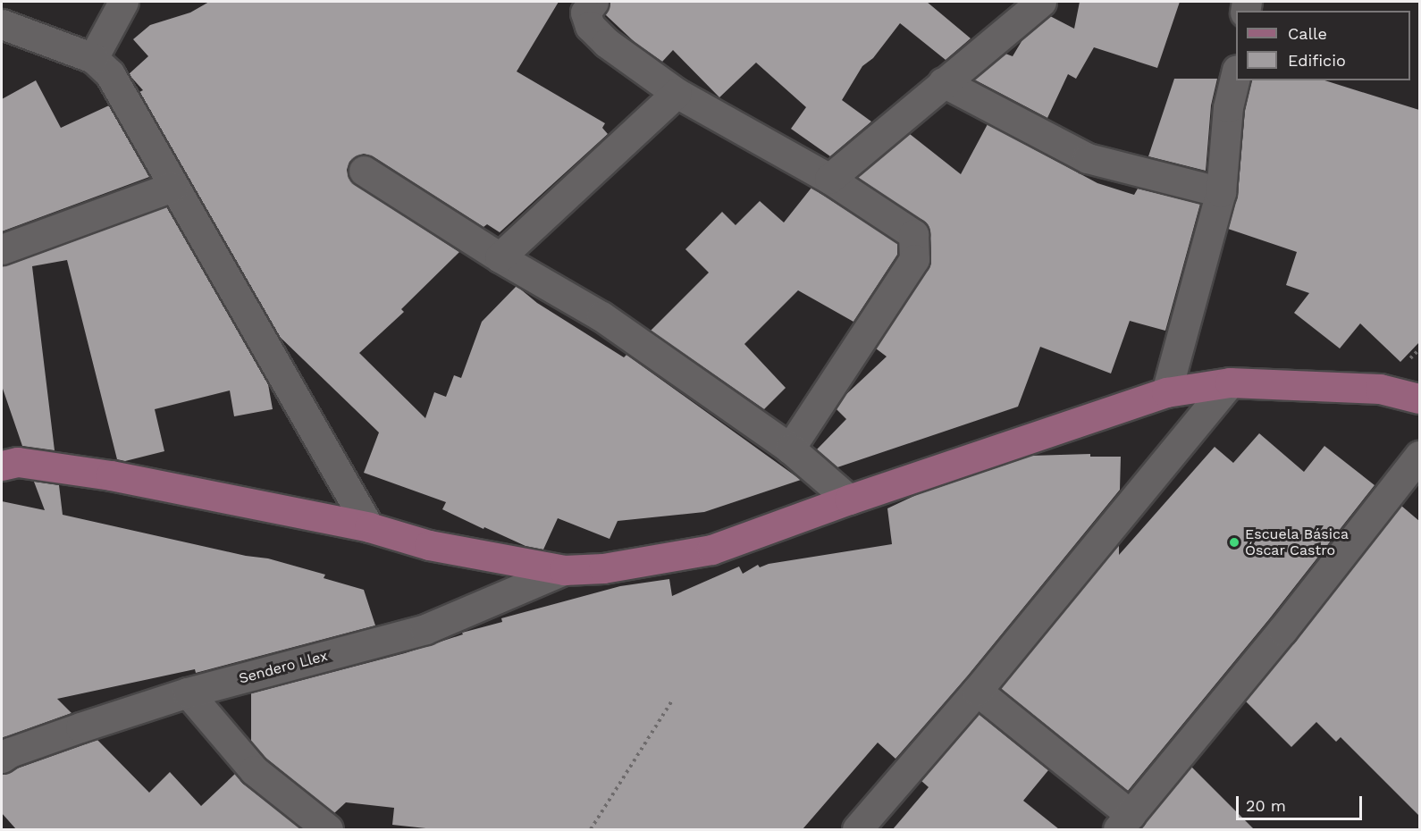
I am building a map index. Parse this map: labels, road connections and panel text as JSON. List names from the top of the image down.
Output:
{
  "streets": {
    "street": ["Sendero Llex"]
  },
  "places": ["Escuela Básica Óscar Castro"],
  "legend": ["Calle", "Edificio"],
  "scale_bar": "20 m"
}
